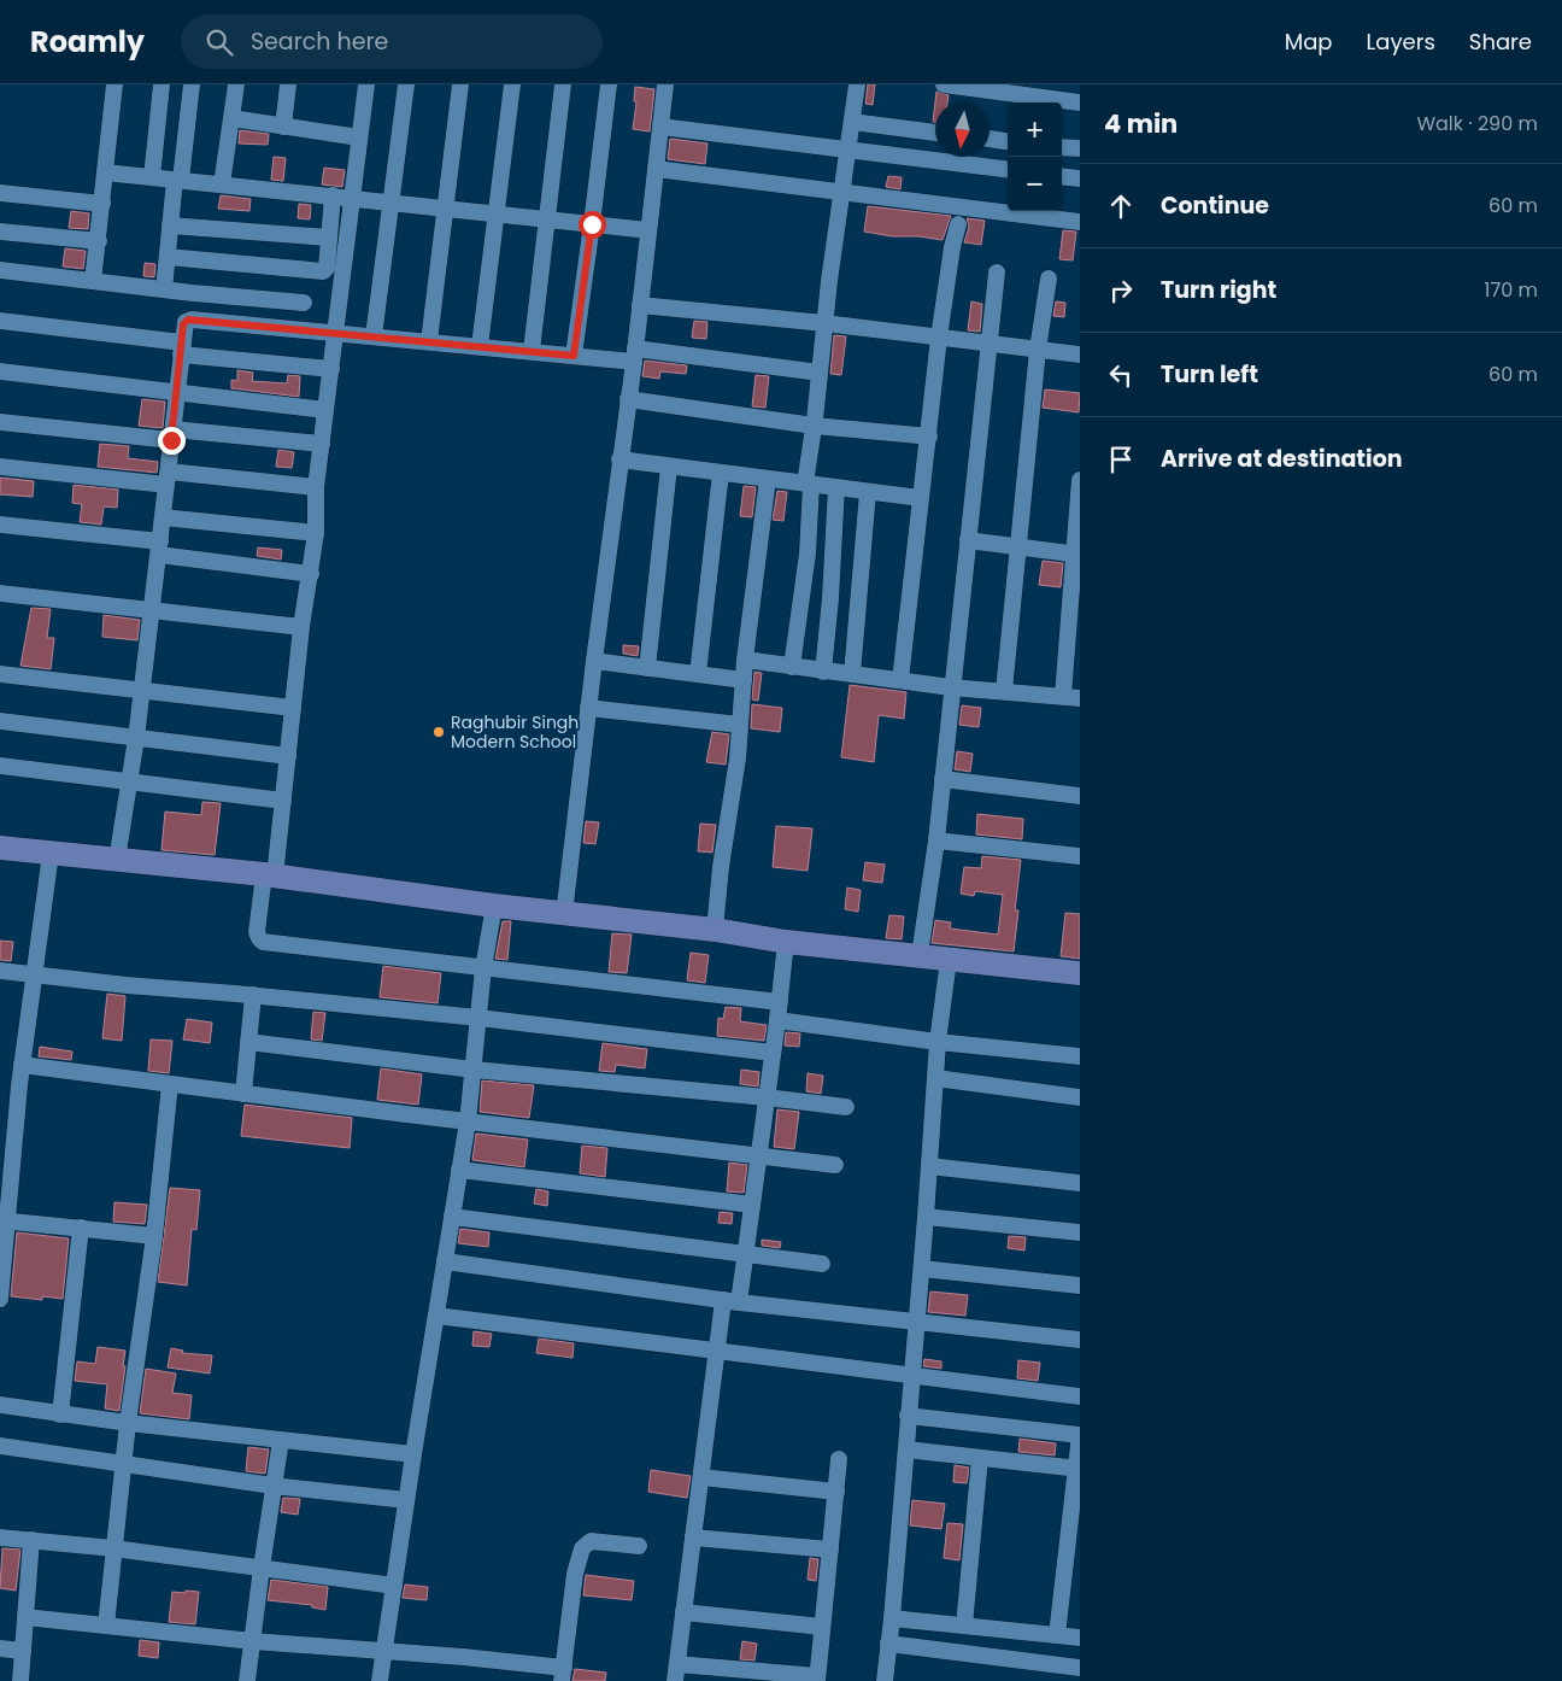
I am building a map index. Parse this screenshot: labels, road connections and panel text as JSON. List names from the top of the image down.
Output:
{
  "places": ["Raghubir Singh Modern School"],
  "north": "bottom",
  "page": {
    "header": "Roamly",
    "search": "Search here",
    "nav": ["Map", "Layers", "Share"],
    "heading": ["4 min", "Walk · 290 m"],
    "map_buttons": ["+", "−"],
    "list": [
      ["Continue", "60 m"],
      ["Turn right", "170 m"],
      ["Turn left", "60 m"],
      "Arrive at destination"
    ]
  }
}
